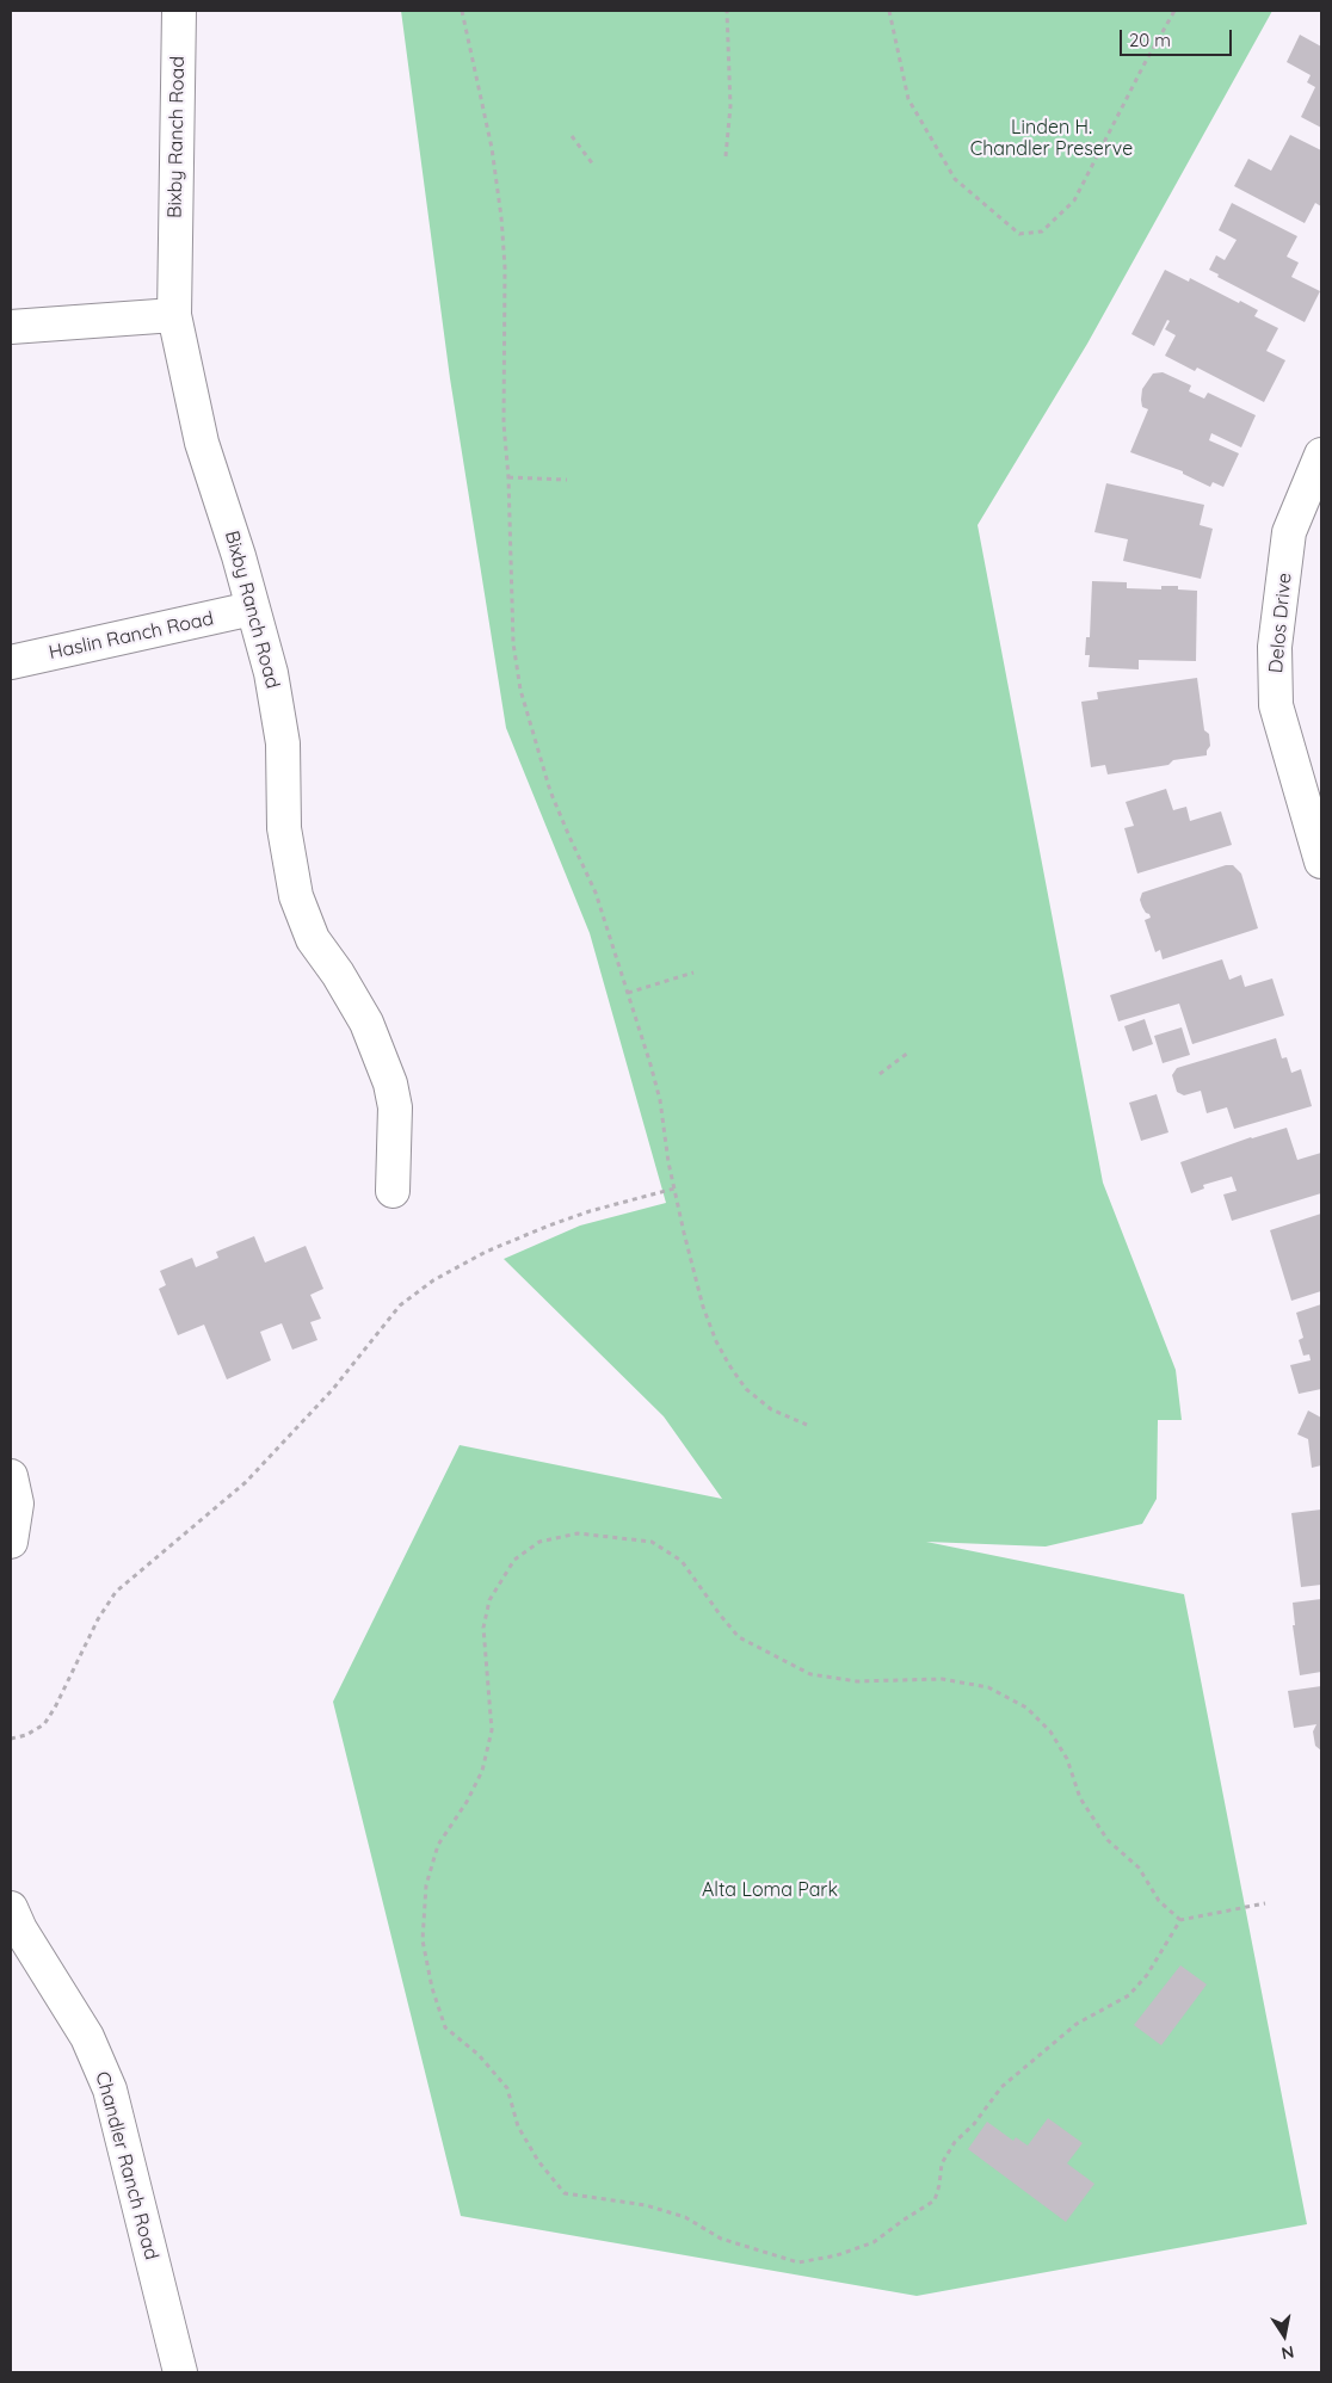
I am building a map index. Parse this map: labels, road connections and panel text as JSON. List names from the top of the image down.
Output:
{
  "streets": {
    "street": [
      "Bixby Ranch Road",
      "Delos Drive",
      "Haslin Ranch Road",
      "Chandler Ranch Road"
    ]
  },
  "crossings": [
    ["Bixby Ranch Road", "Haslin Ranch Road"]
  ],
  "parks": ["Linden H. Chandler Preserve", "Alta Loma Park"],
  "scale_bar": "20 m",
  "north": "bottom"
}
